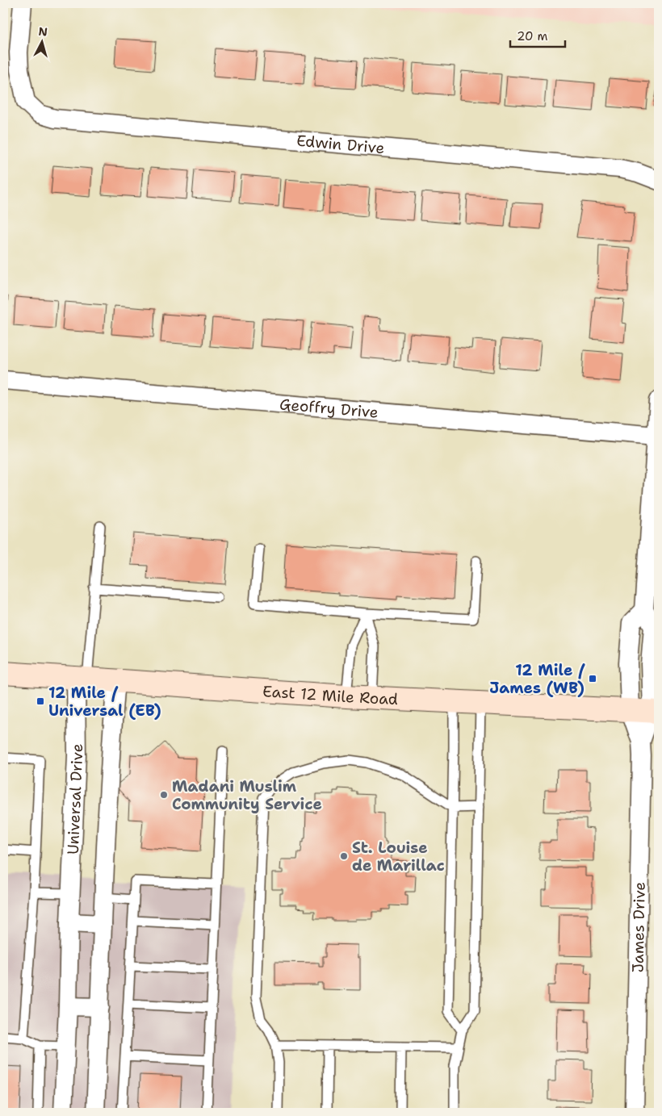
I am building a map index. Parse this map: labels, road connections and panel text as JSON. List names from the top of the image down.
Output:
{
  "streets": {
    "main road": ["East 12 Mile Road"],
    "street": [
      "Edwin Drive",
      "Geoffry Drive",
      "Universal Drive",
      "James Drive"
    ]
  },
  "crossings": [
    ["Geoffry Drive", "James Drive"],
    ["East 12 Mile Road", "Universal Drive"],
    ["East 12 Mile Road", "James Drive"]
  ],
  "places": {
    "transit": ["12 Mile / James (WB)", "12 Mile / Universal (EB)"],
    "other": ["Madani Muslim Community Service", "St. Louise de Marillac"]
  },
  "scale_bar": "20 m",
  "north": "top"
}
